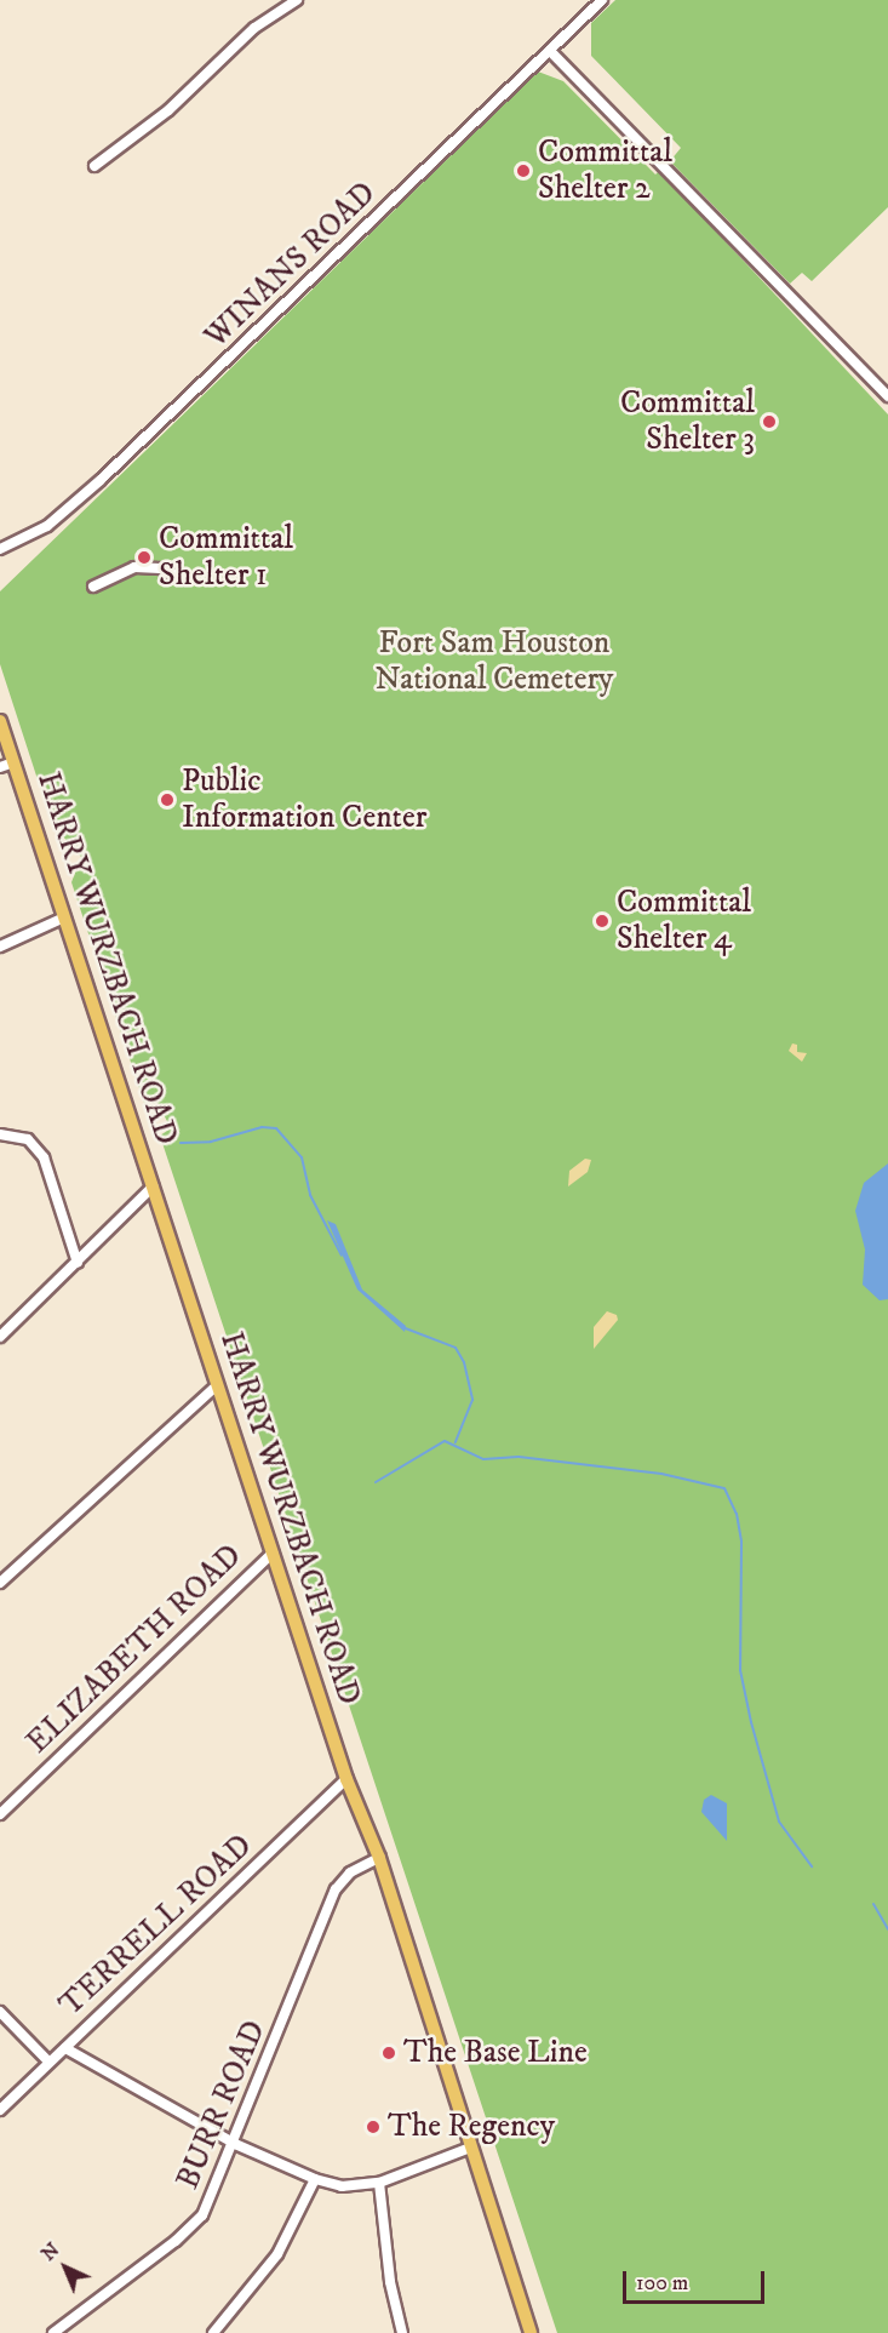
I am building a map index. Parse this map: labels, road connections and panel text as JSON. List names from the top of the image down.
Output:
{
  "streets": {
    "main road": ["HARRY WURZBACH ROAD"],
    "street": [
      "WINANS ROAD",
      "ELIZABETH ROAD",
      "TERRELL ROAD",
      "BURR ROAD"
    ]
  },
  "crossings": [
    ["HARRY WURZBACH ROAD", "ELIZABETH ROAD"],
    ["HARRY WURZBACH ROAD", "TERRELL ROAD"],
    ["HARRY WURZBACH ROAD", "BURR ROAD"]
  ],
  "parks": ["Fort Sam Houston National Cemetery"],
  "places": [
    "Committal Shelter 2",
    "Committal Shelter 3",
    "Committal Shelter 1",
    "Public Information Center",
    "Committal Shelter 4",
    "The Base Line",
    "The Regency"
  ],
  "scale_bar": "100 m",
  "north": "top left"
}
